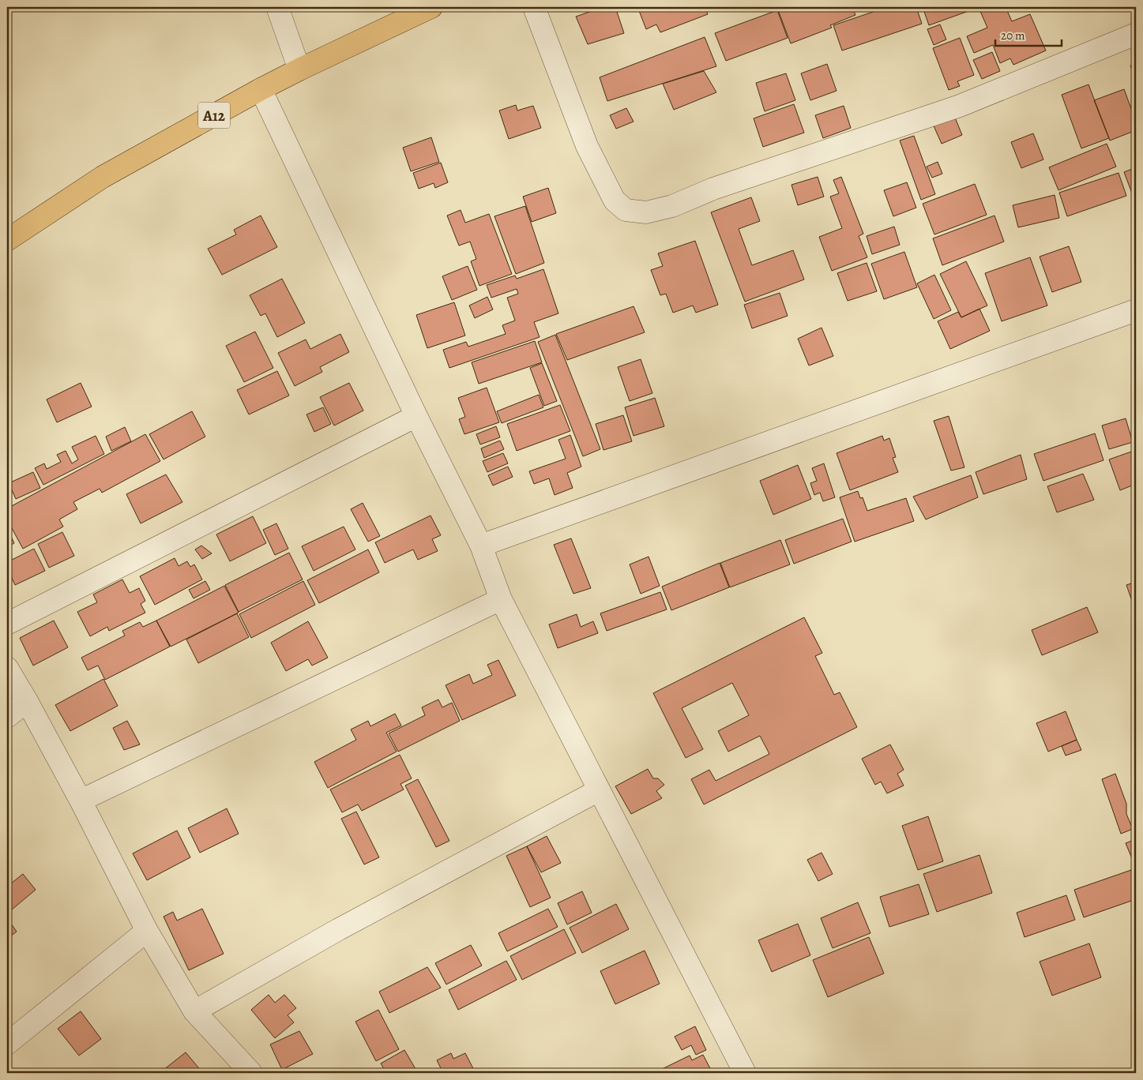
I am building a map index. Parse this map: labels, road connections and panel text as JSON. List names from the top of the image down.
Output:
{
  "streets": {
    "main road": ["A12"]
  },
  "scale_bar": "20 m"
}
